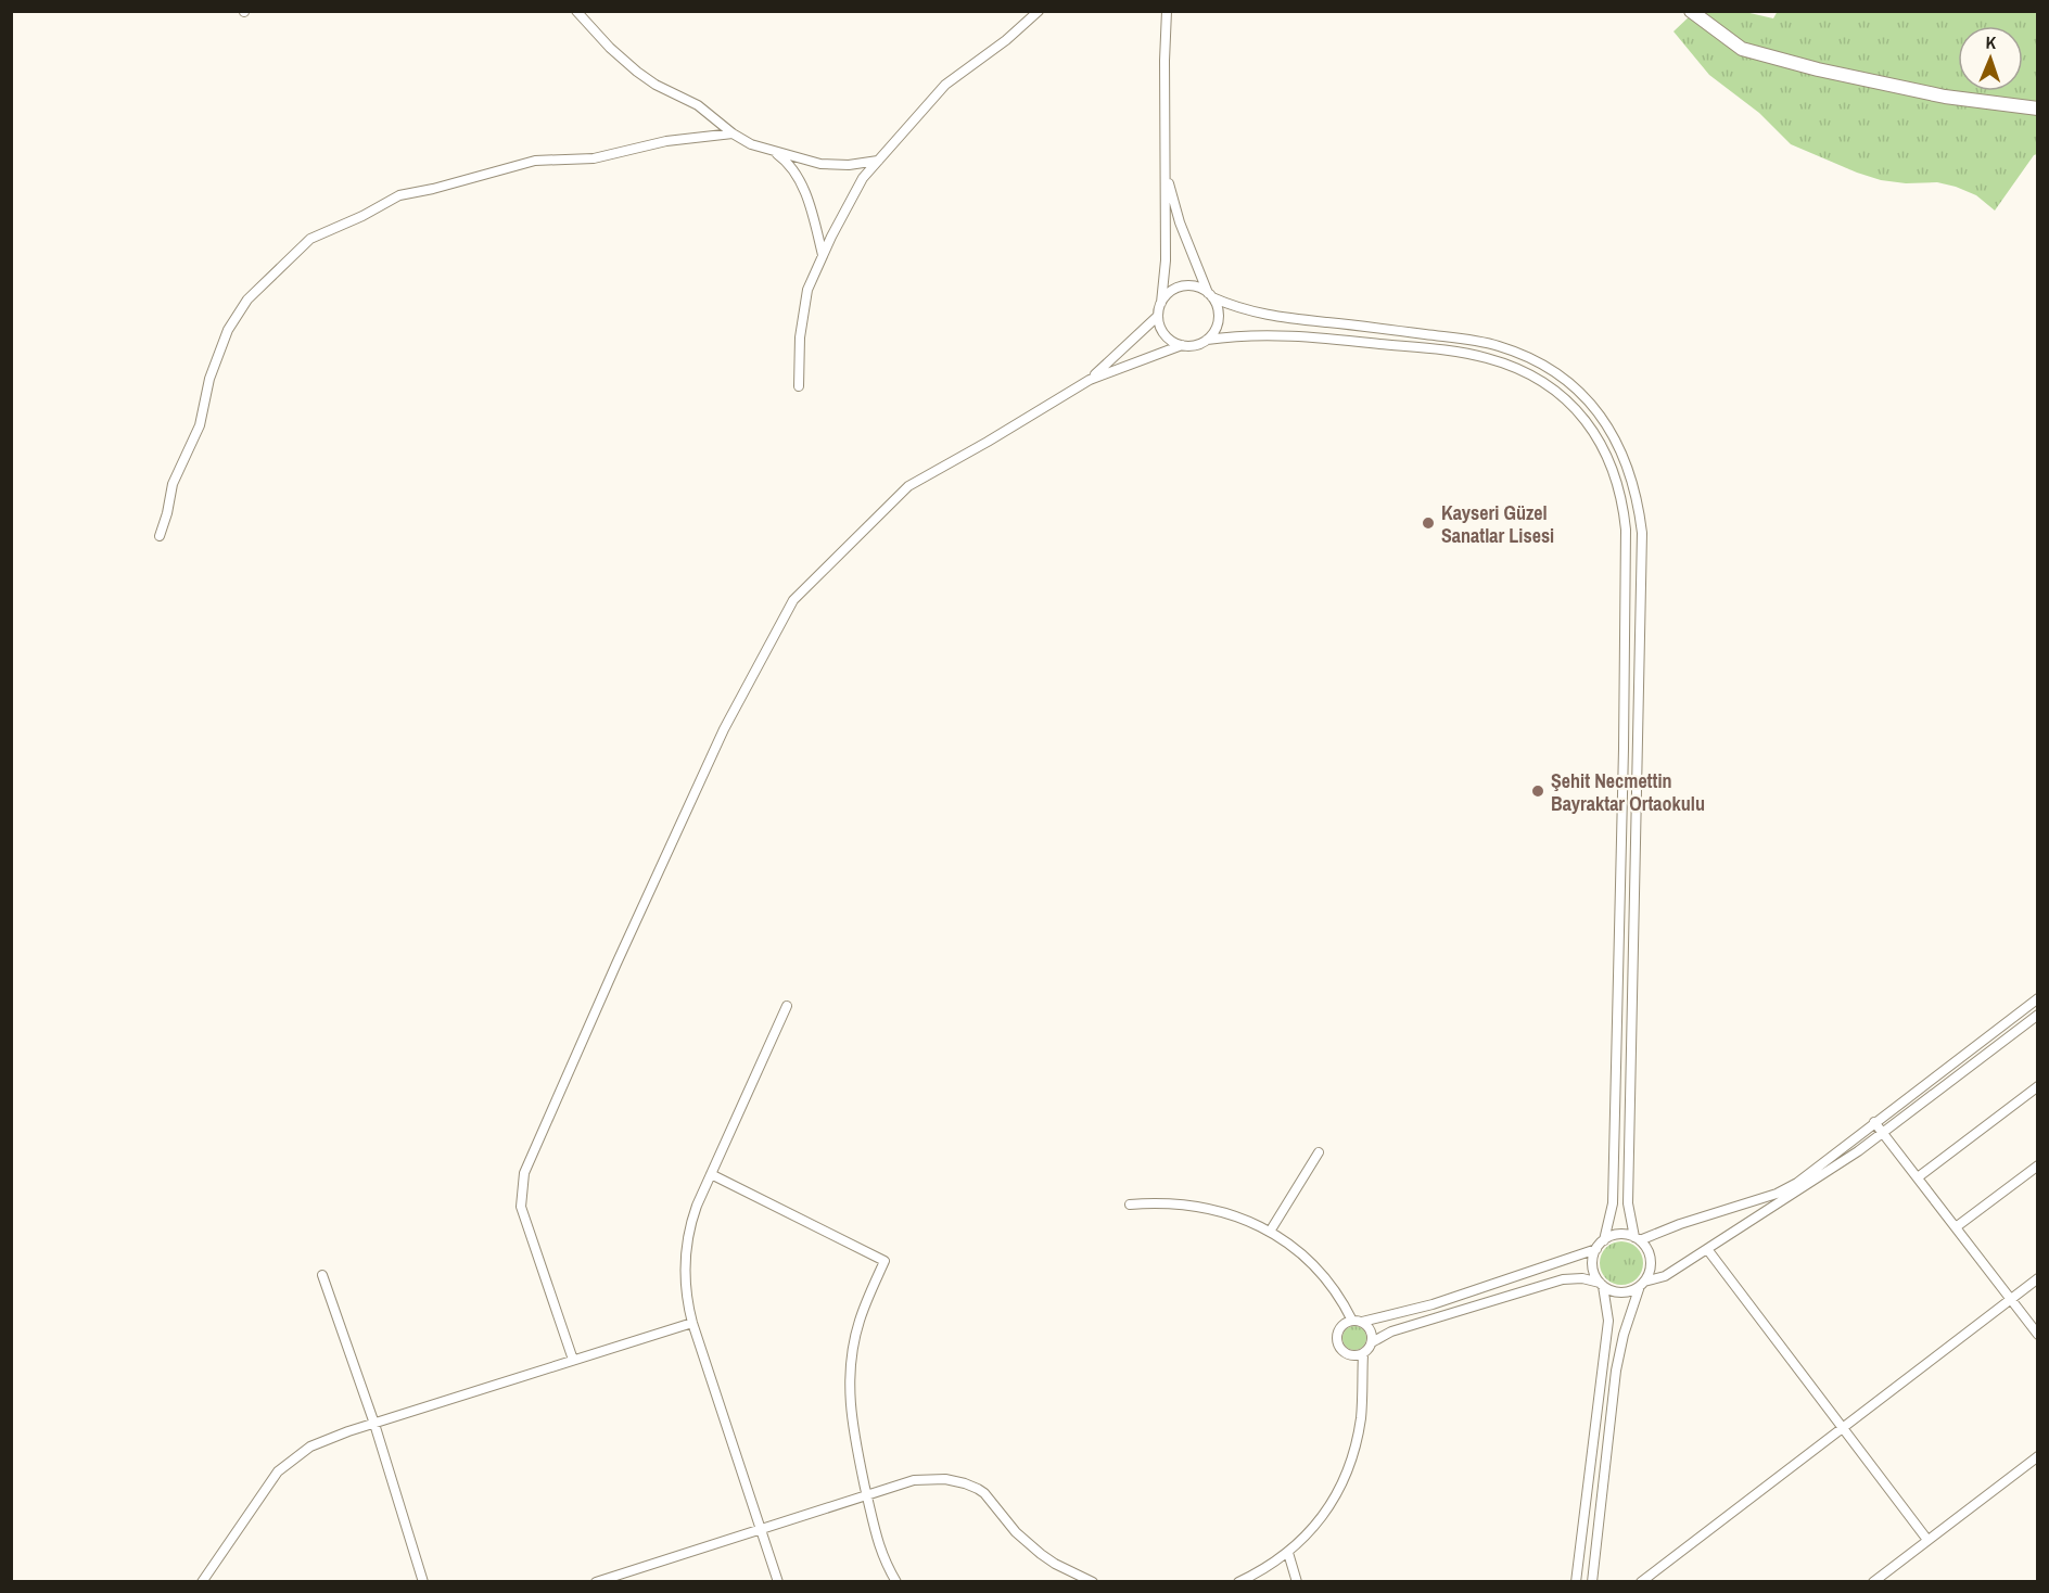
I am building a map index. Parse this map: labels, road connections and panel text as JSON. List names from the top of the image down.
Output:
{
  "places": ["Kayseri Güzel Sanatlar Lisesi", "Şehit Necmettin Bayraktar Ortaokulu"],
  "north": "top"
}
